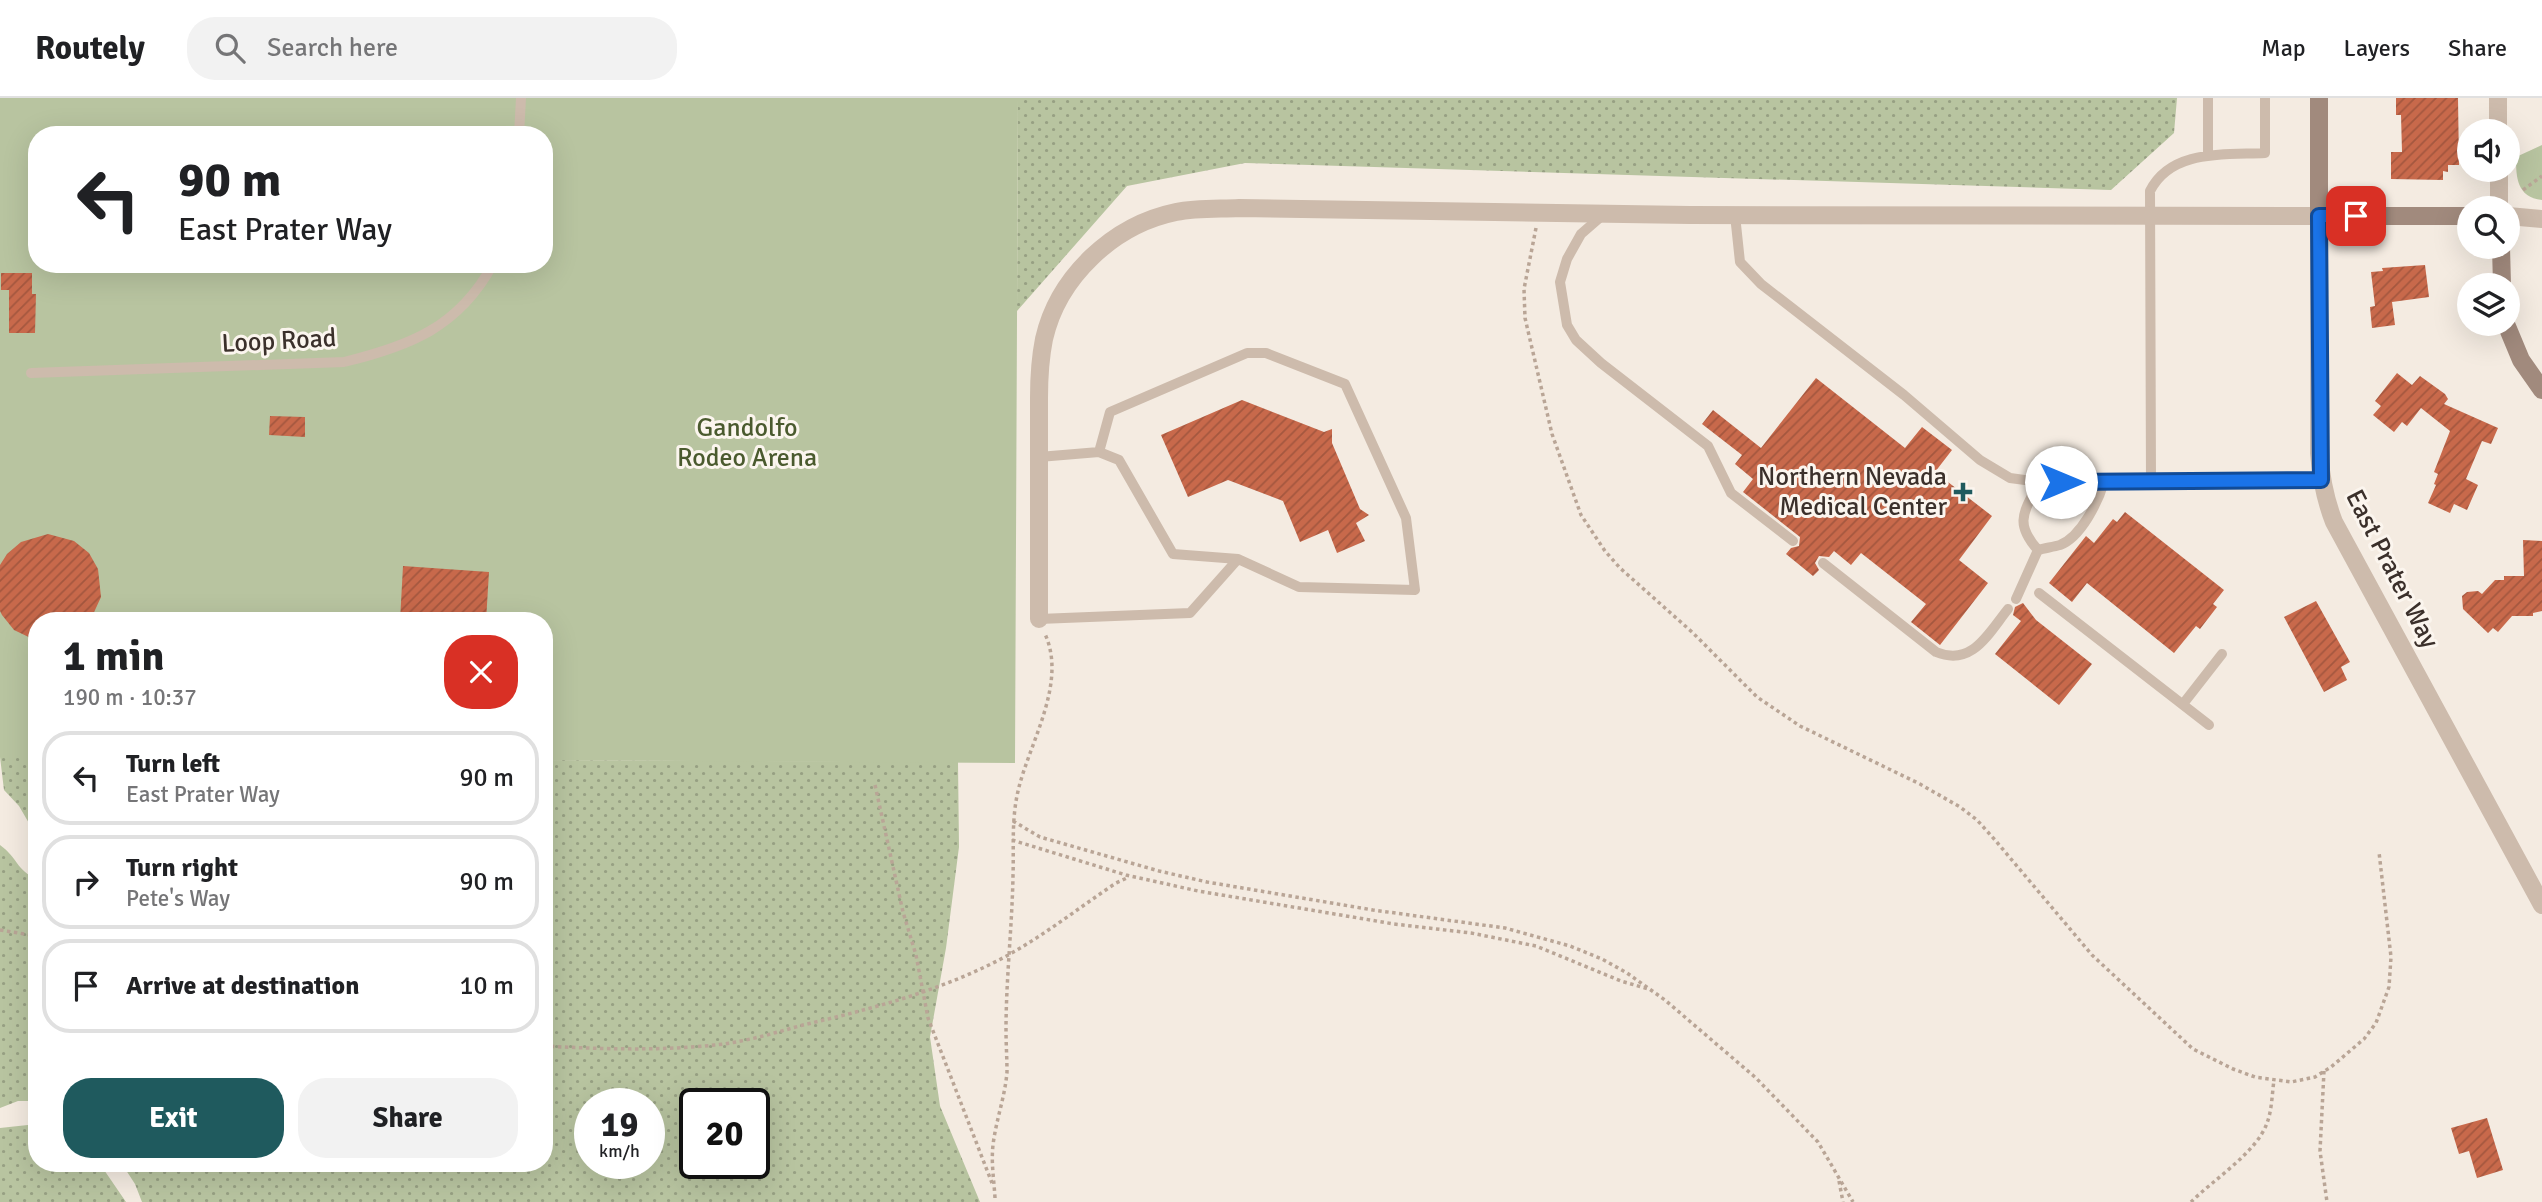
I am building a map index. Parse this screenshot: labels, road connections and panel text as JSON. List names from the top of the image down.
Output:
{
  "streets": {
    "street": ["East Prater Way"],
    "lane": ["Loop Road"]
  },
  "parks": ["Gandolfo Rodeo Arena"],
  "places": {
    "health": ["Northern Nevada Medical Center"]
  },
  "page": {
    "header": "Routely",
    "search": "Search here",
    "nav": ["Map", "Layers", "Share"],
    "turn": ["90 m", "East Prater Way"],
    "heading": ["1 min", "190 m · 10:37"],
    "list": [
      {
        "name": "Turn left",
        "note": "East Prater Way",
        "value": "90 m"
      },
      {
        "name": "Turn right",
        "note": "Pete's Way",
        "value": "90 m"
      },
      {
        "name": "Arrive at destination",
        "value": "10 m"
      }
    ],
    "buttons": ["Exit", "Share"],
    "speed": "19 km/h",
    "limit": "20"
  }
}
